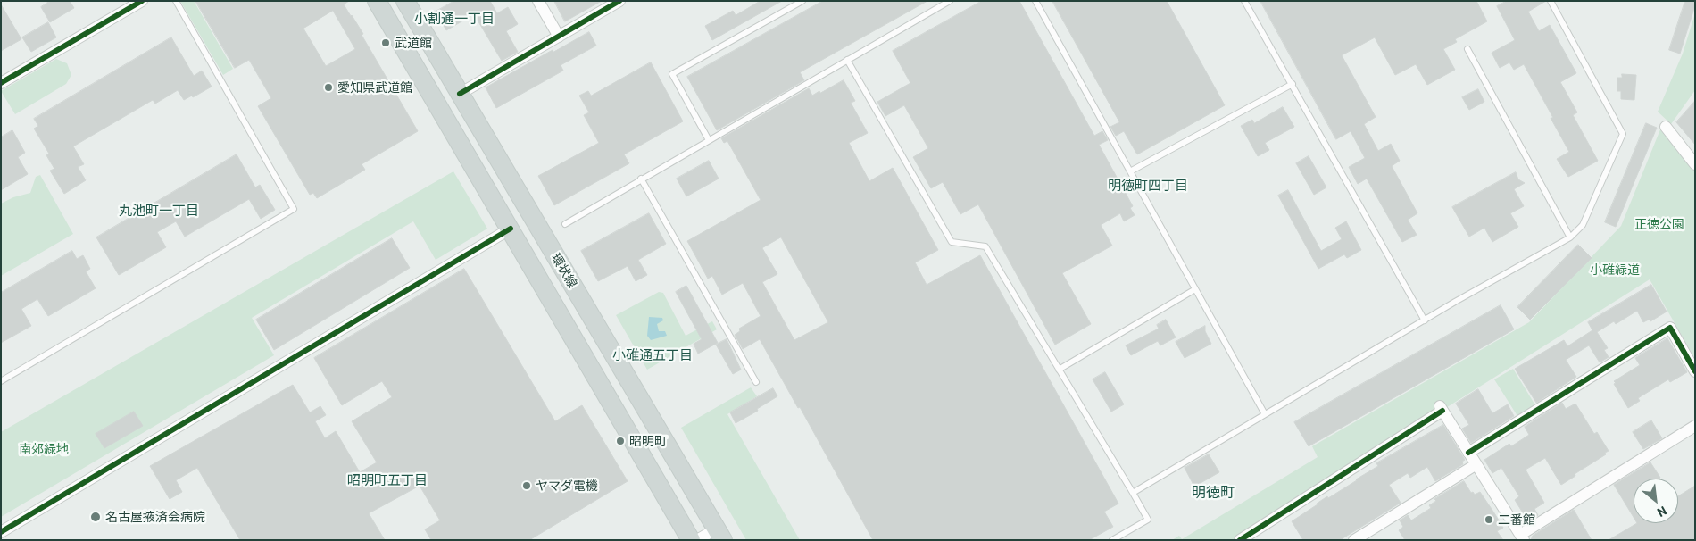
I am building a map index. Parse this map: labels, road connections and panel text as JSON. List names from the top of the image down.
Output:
{
  "streets": {
    "main road": ["環状線"]
  },
  "districts": [
    "小割通一丁目",
    "明徳町四丁目",
    "丸池町一丁目",
    "小碓通五丁目",
    "昭明町五丁目",
    "明徳町"
  ],
  "parks": ["正徳公園", "小碓緑道", "南郊緑地"],
  "places": [
    "武道館",
    "愛知県武道館",
    "昭明町",
    "ヤマダ電機",
    "名古屋掖済会病院",
    "二番館"
  ],
  "north": "bottom right"
}
